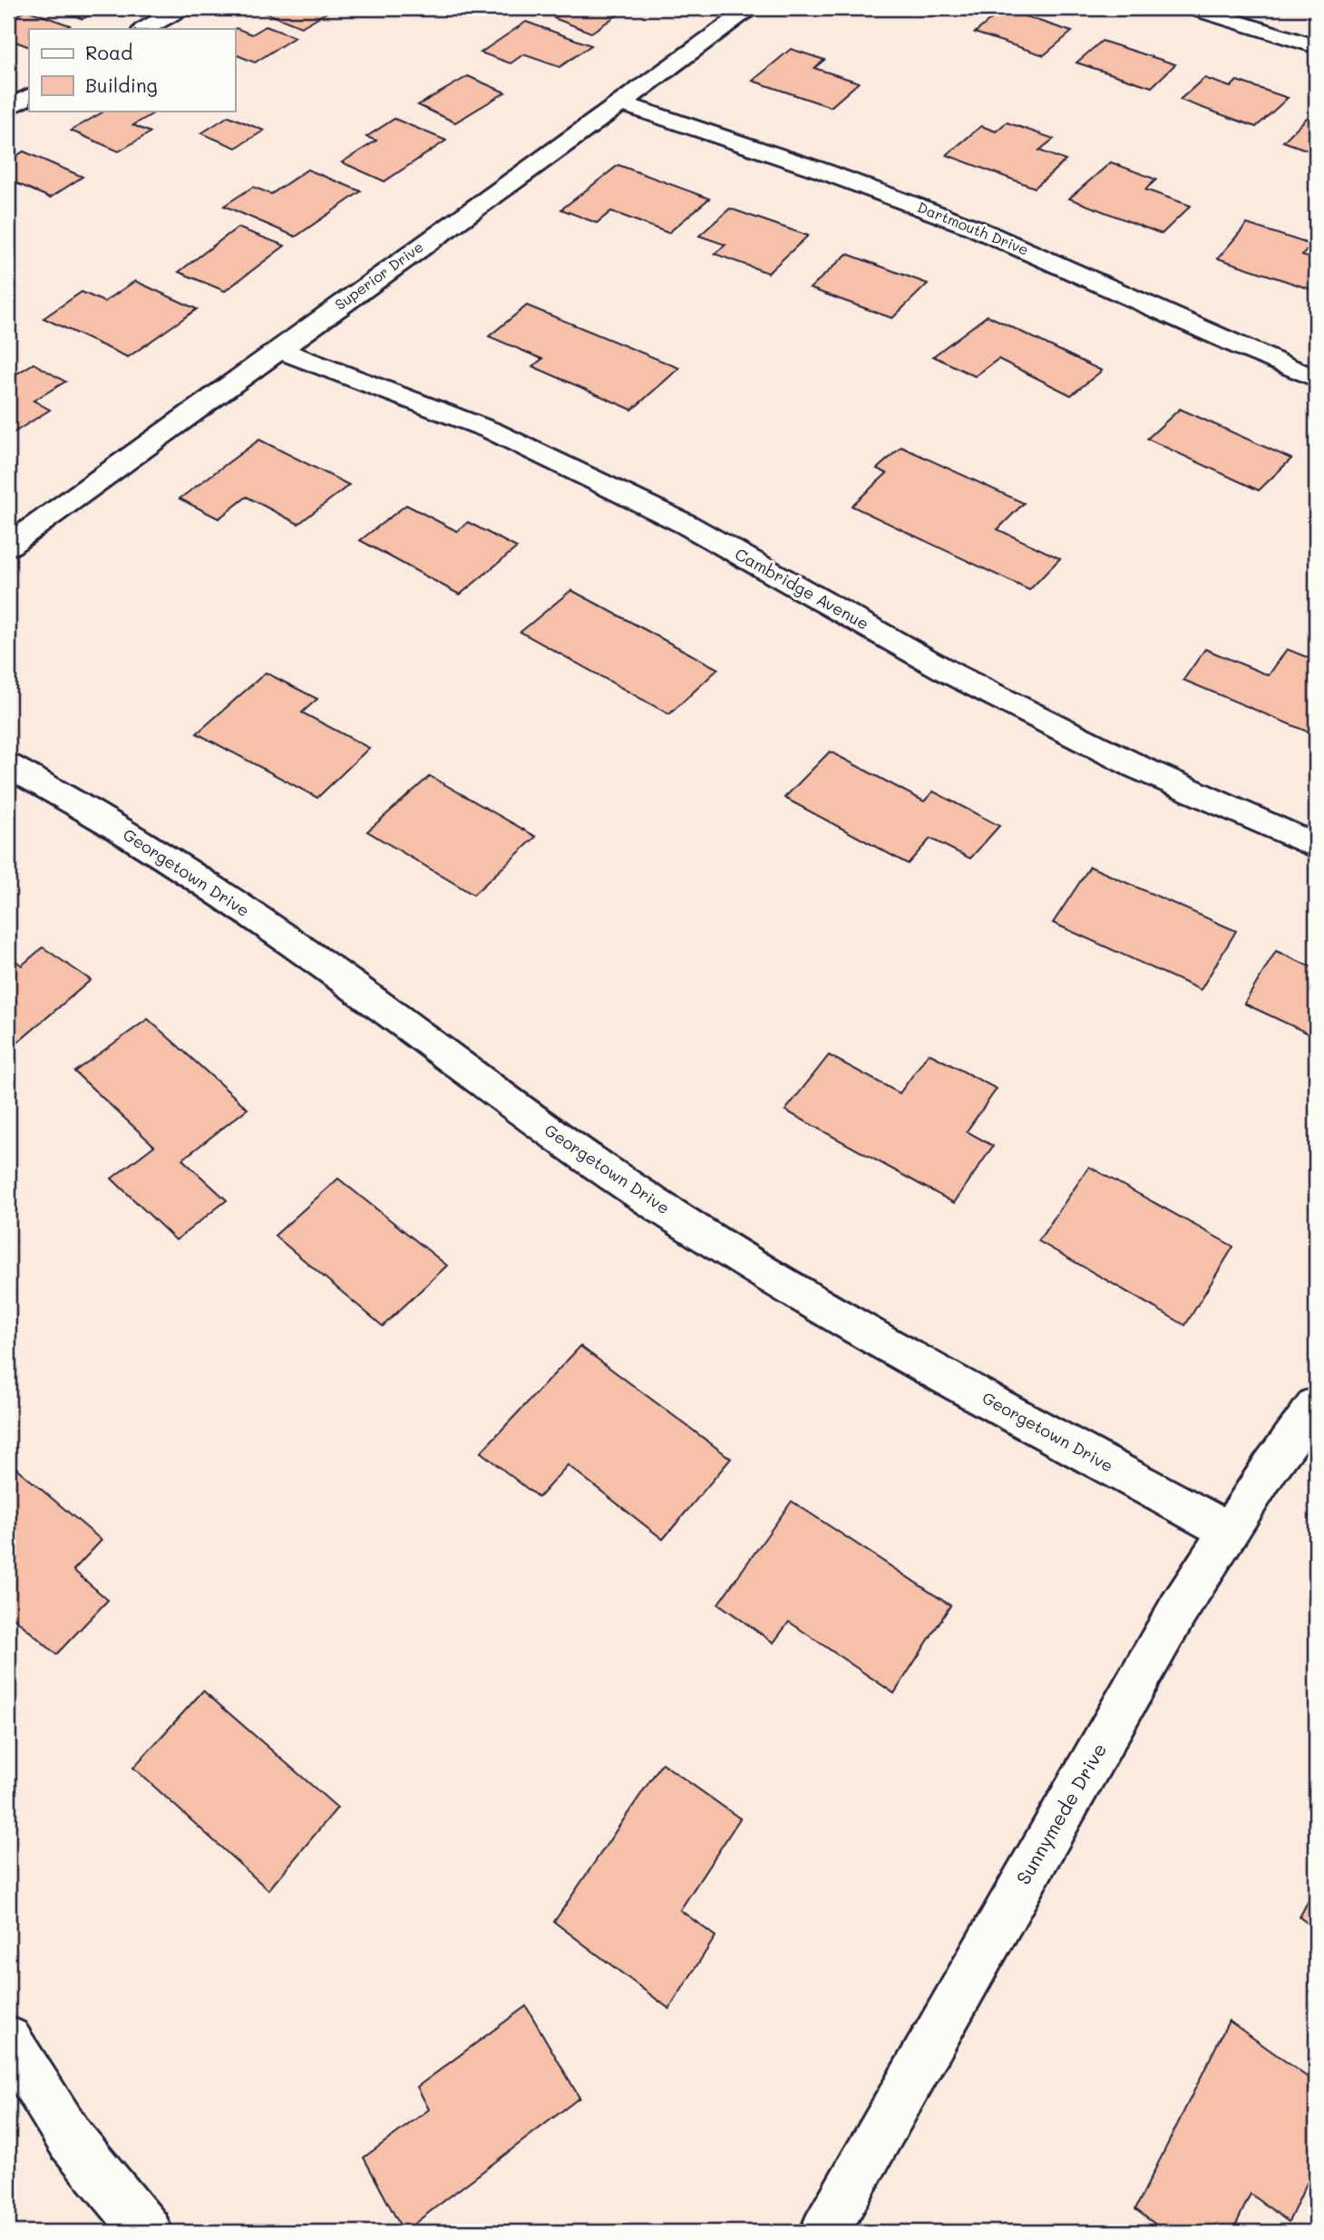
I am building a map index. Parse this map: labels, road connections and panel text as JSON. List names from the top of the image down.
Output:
{
  "streets": {
    "street": [
      "Dartmouth Drive",
      "Superior Drive",
      "Cambridge Avenue",
      "Georgetown Drive",
      "Sunnymede Drive"
    ]
  },
  "crossings": [
    ["Dartmouth Drive", "Superior Drive"],
    ["Superior Drive", "Cambridge Avenue"],
    ["Georgetown Drive", "Sunnymede Drive"]
  ],
  "legend": ["Road", "Building"]
}
